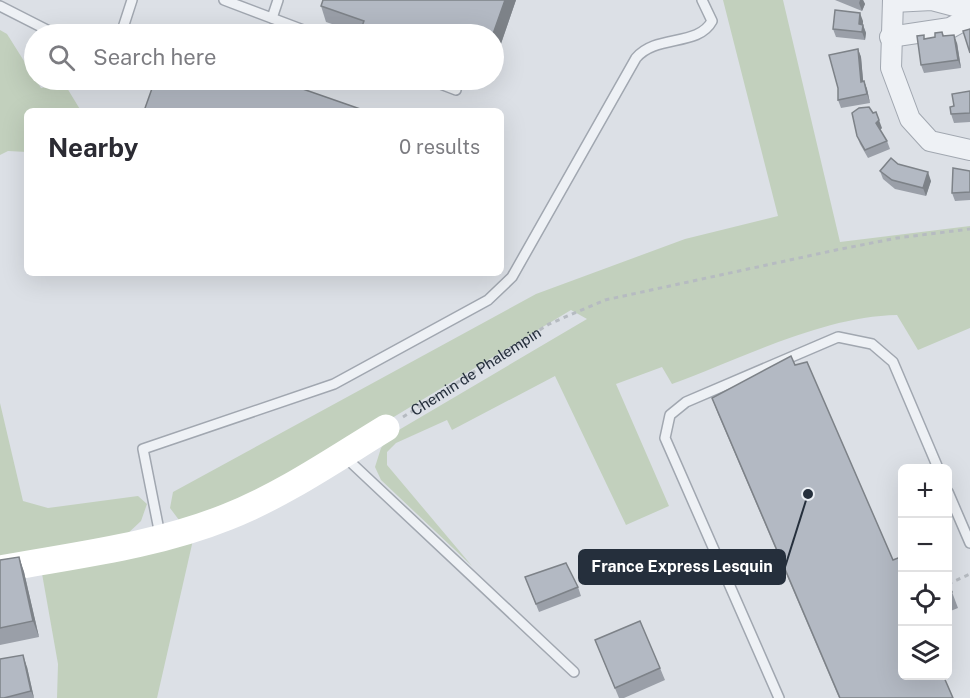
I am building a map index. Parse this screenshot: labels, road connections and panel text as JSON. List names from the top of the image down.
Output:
{
  "streets": {
    "path": ["Chemin de Phalempin"]
  },
  "places": ["France Express Lesquin"],
  "page": {
    "search": "Search here",
    "heading": ["Nearby", "0 results"],
    "map_buttons": ["+", "−"]
  }
}
